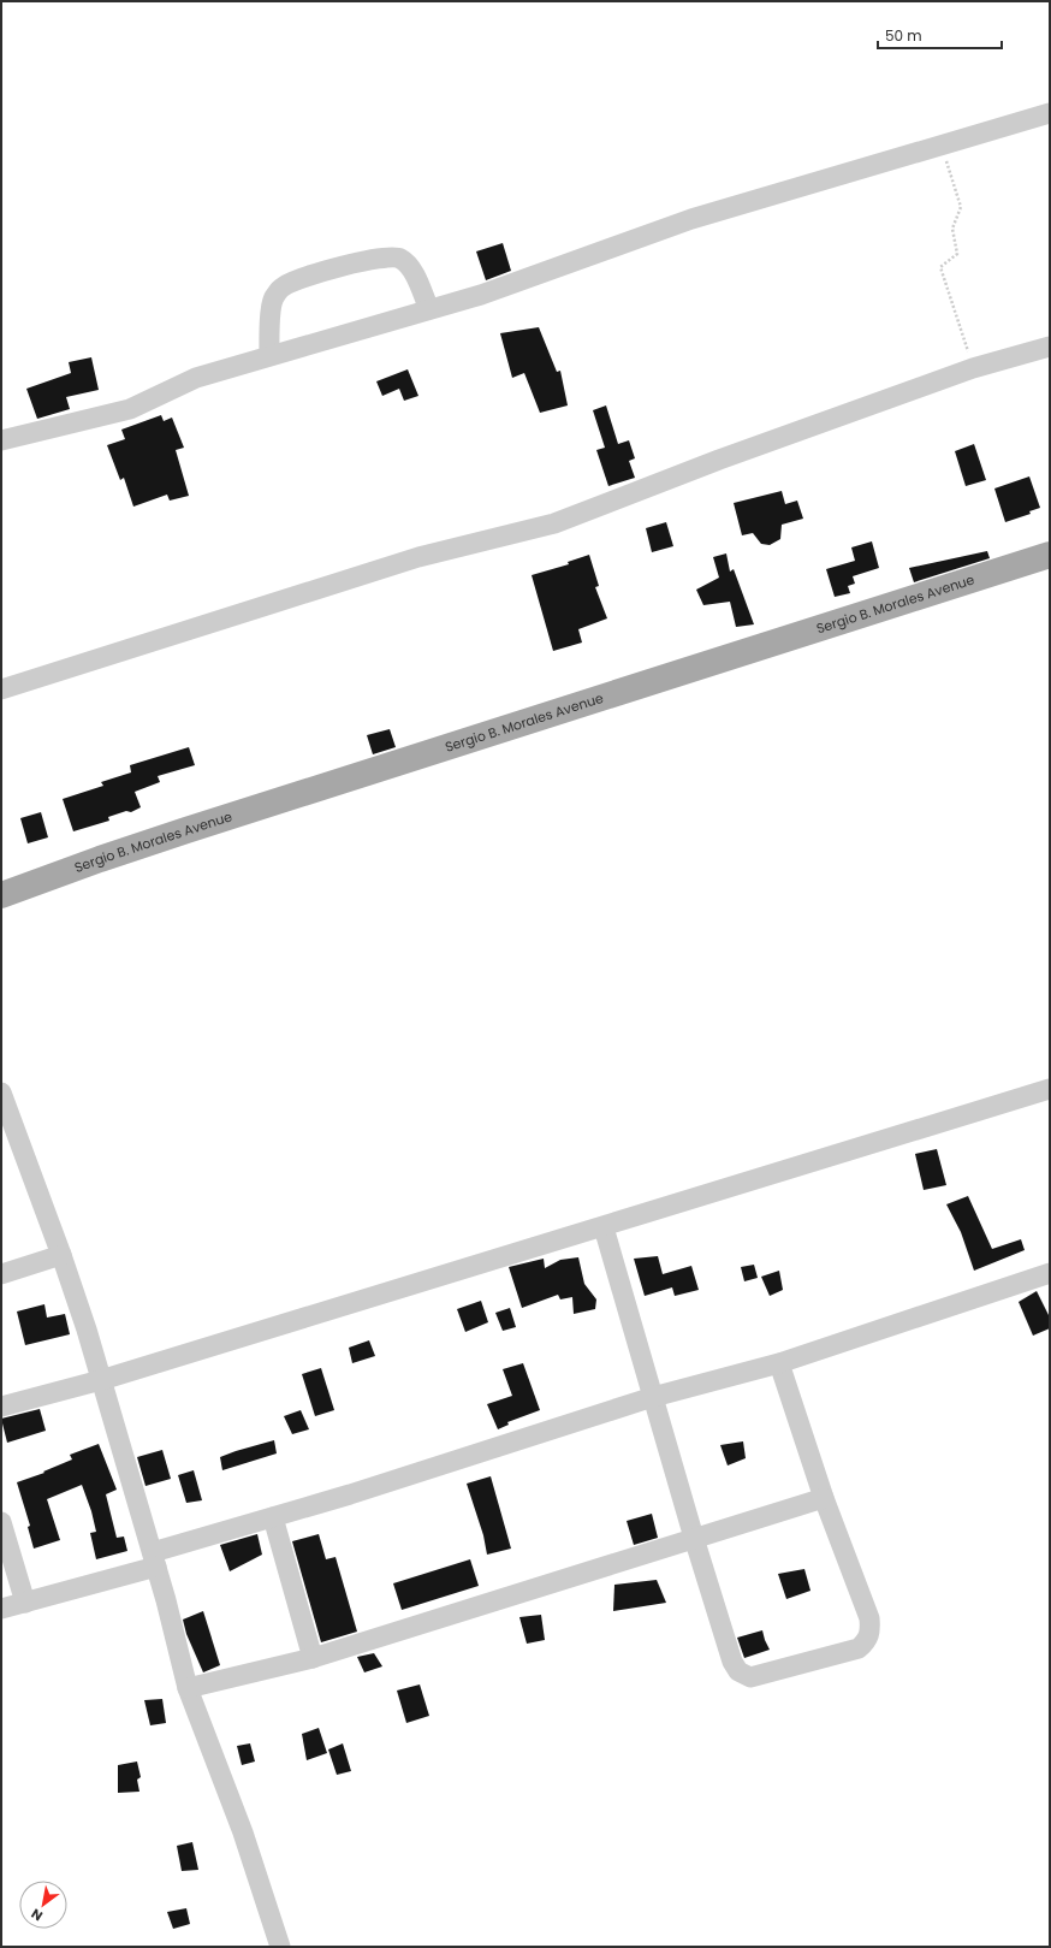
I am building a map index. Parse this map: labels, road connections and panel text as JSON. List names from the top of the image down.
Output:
{
  "streets": {
    "main road": ["Sergio B. Morales Avenue"]
  },
  "scale_bar": "50 m",
  "north": "bottom left"
}
